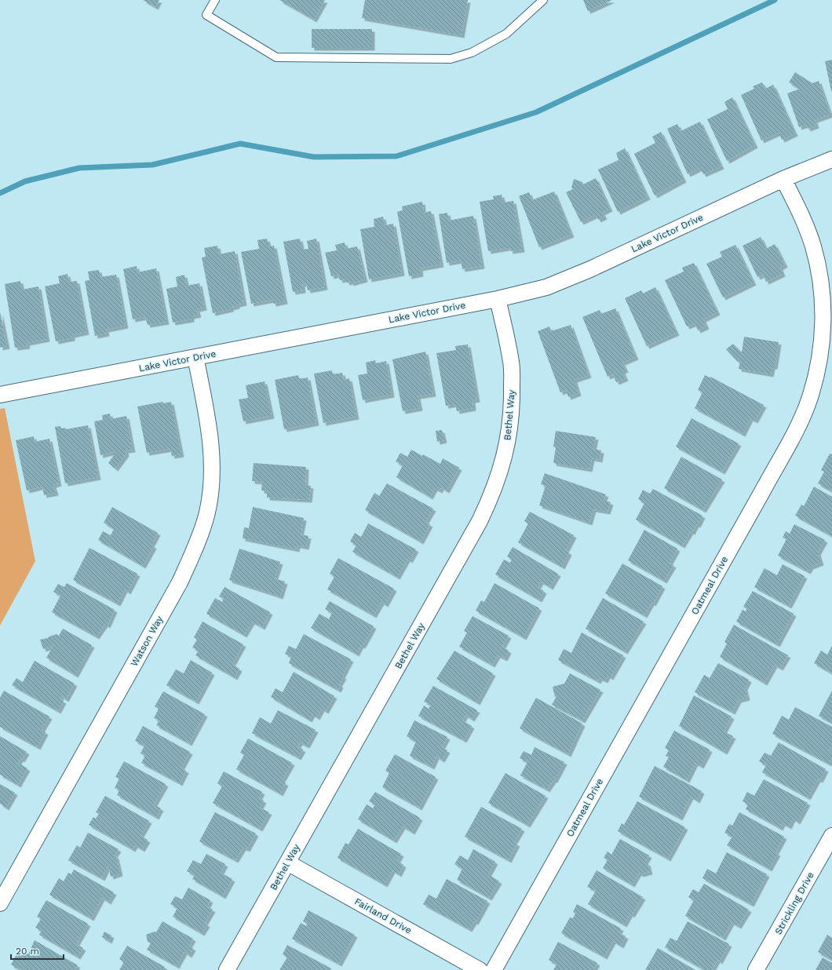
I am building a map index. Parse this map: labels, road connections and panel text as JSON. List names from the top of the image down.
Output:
{
  "streets": {
    "street": [
      "Lake Victor Drive",
      "Bethel Way",
      "Oatmeal Drive",
      "Watson Way",
      "Strickling Drive",
      "Fairland Drive"
    ]
  },
  "crossings": [
    ["Lake Victor Drive", "Bethel Way"],
    ["Lake Victor Drive", "Oatmeal Drive"],
    ["Lake Victor Drive", "Watson Way"],
    ["Bethel Way", "Fairland Drive"]
  ],
  "scale_bar": "20 m"
}
